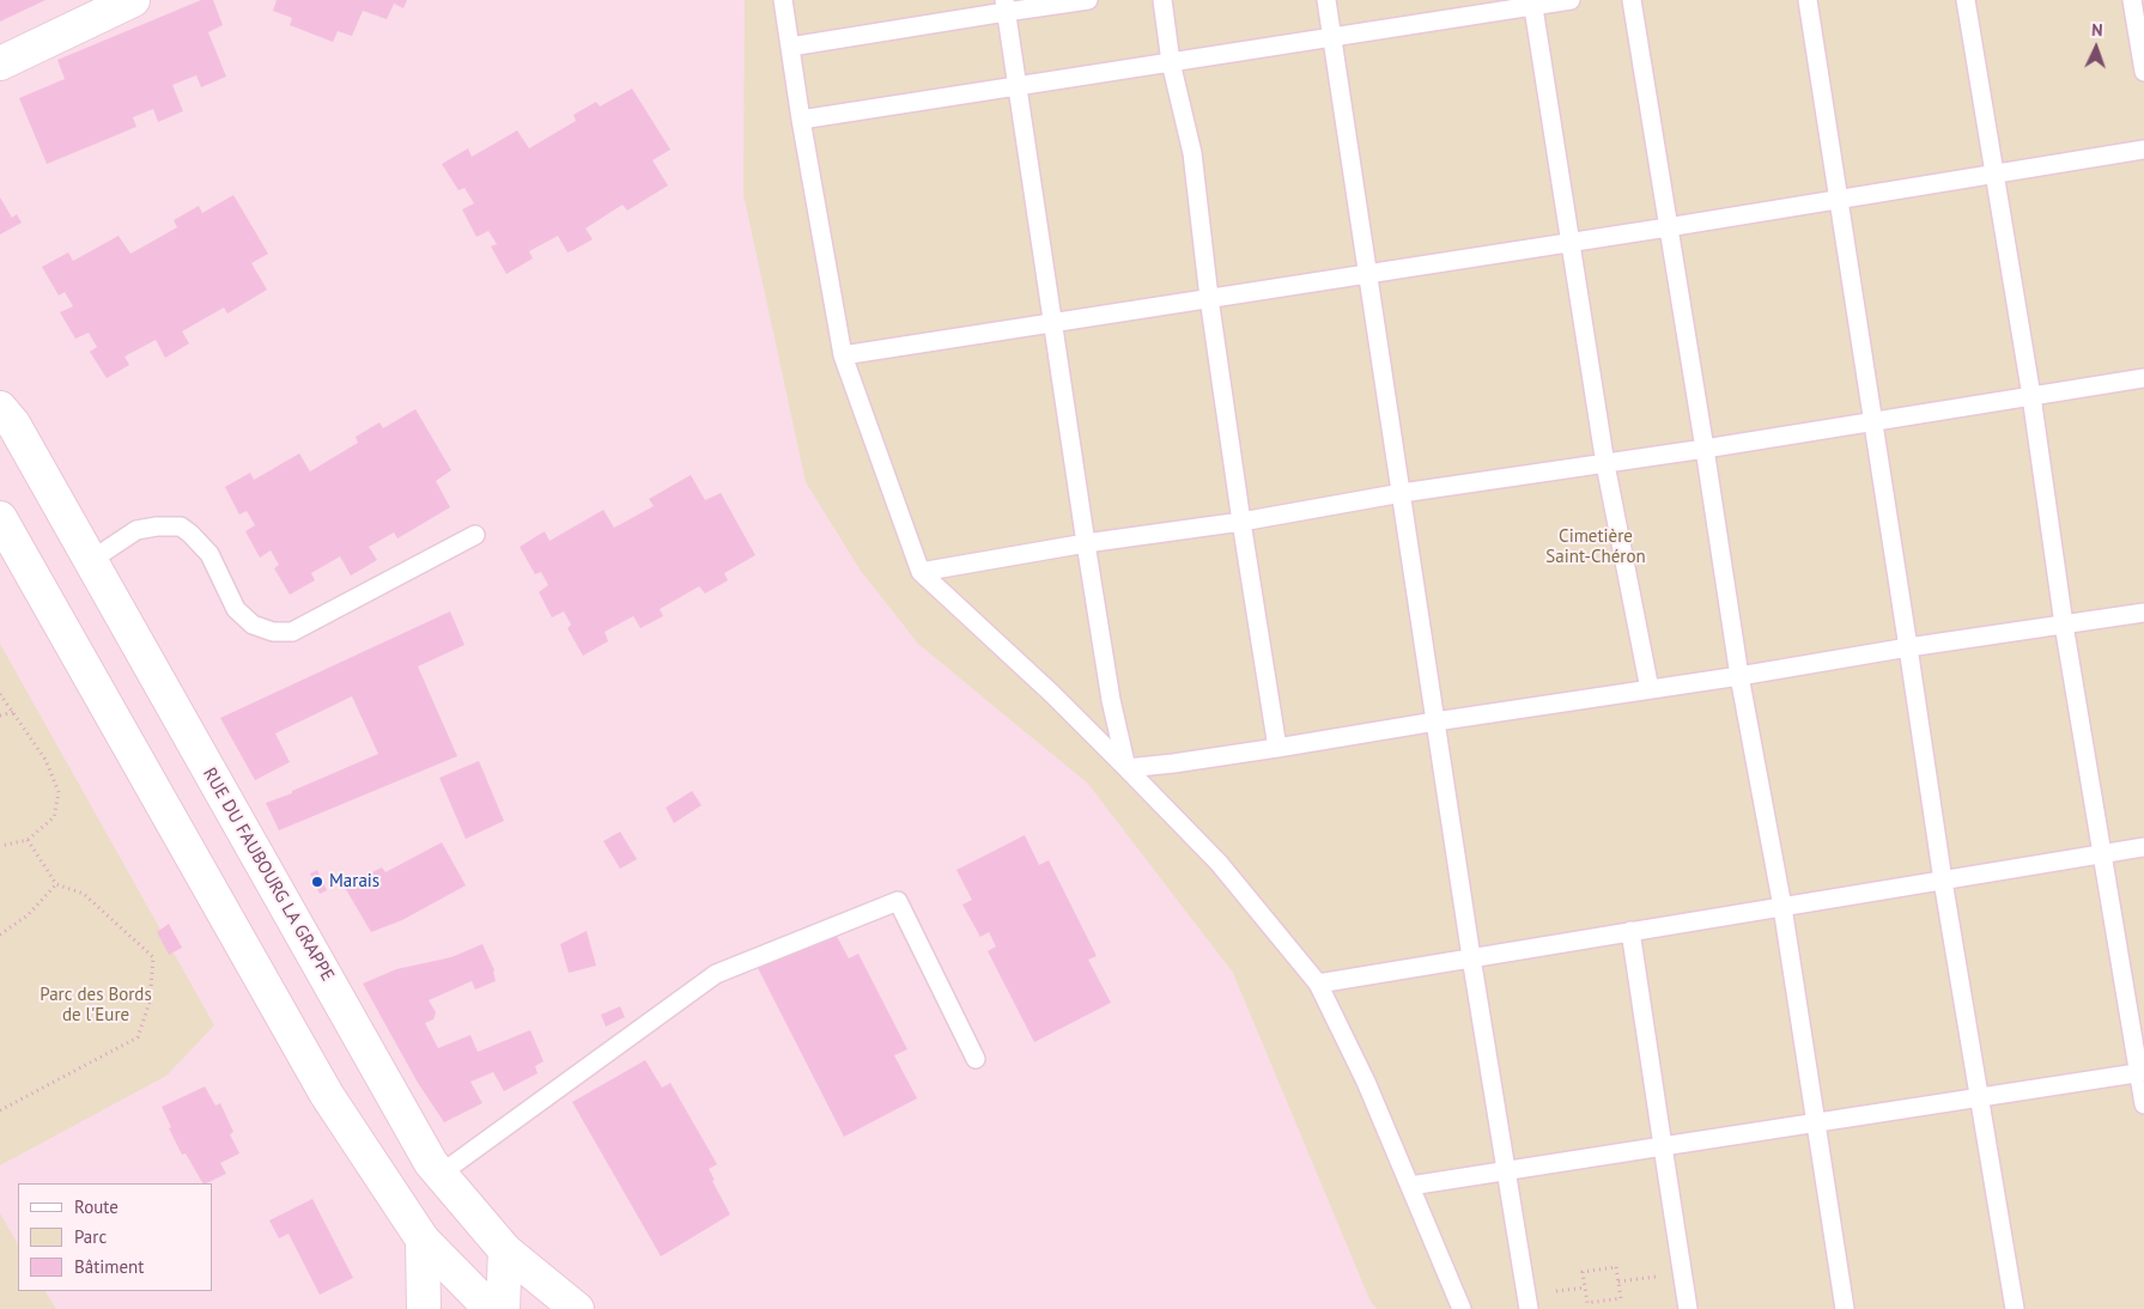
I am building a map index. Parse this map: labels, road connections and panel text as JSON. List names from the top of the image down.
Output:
{
  "streets": {
    "main road": ["RUE DU FAUBOURG LA GRAPPE"]
  },
  "parks": ["Cimetière Saint-Chéron", "Parc des Bords de l'Eure"],
  "places": ["Marais"],
  "legend": ["Route", "Parc", "Bâtiment"],
  "north": "top"
}
